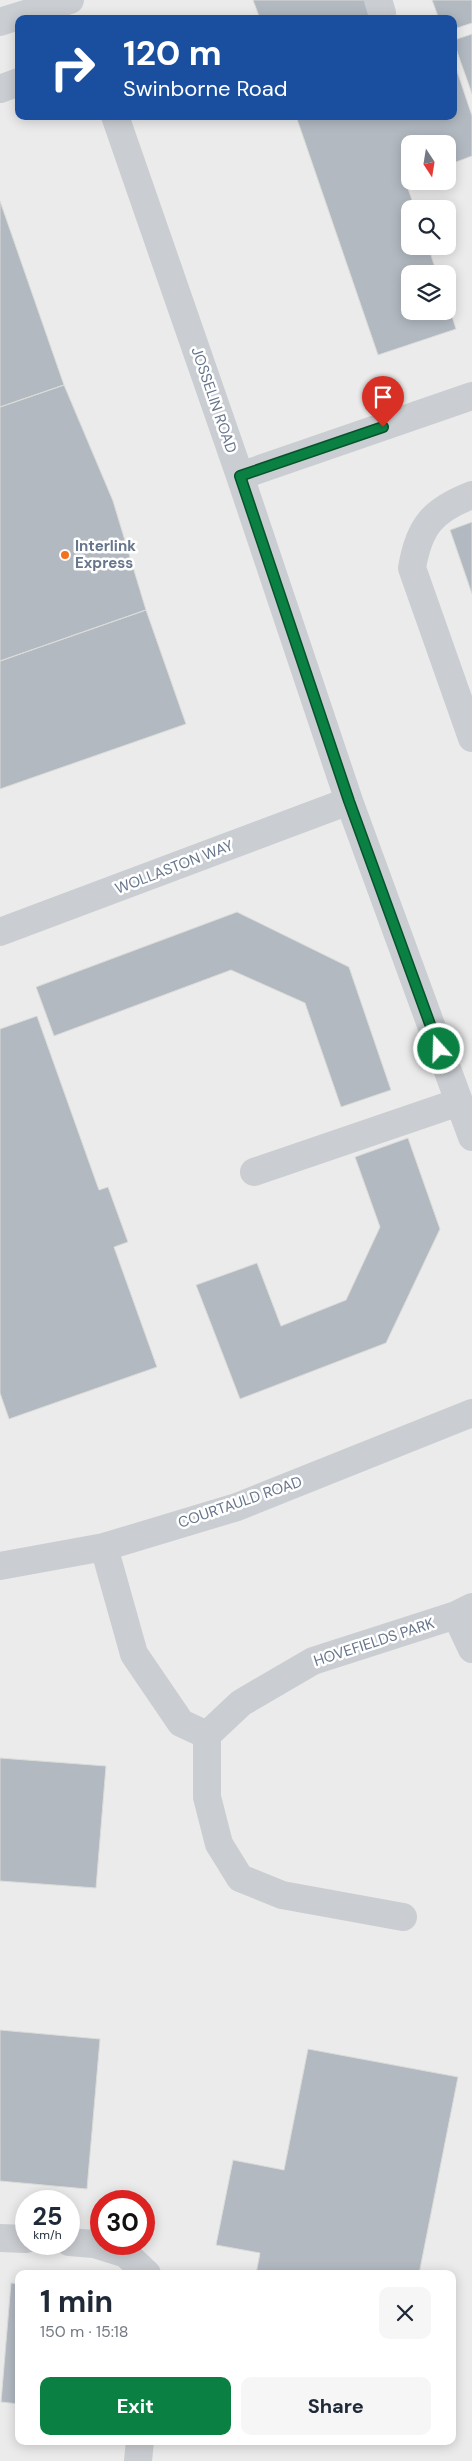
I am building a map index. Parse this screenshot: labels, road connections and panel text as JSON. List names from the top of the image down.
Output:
{
  "streets": {
    "street": [
      "JOSSELIN ROAD",
      "WOLLASTON WAY",
      "COURTAULD ROAD",
      "HOVEFIELDS PARK"
    ]
  },
  "crossings": [
    ["JOSSELIN ROAD", "WOLLASTON WAY"]
  ],
  "places": ["Interlink Express"],
  "north": "bottom",
  "page": {
    "turn": ["120 m", "Swinborne Road"],
    "speed": "25 km/h",
    "limit": "30",
    "heading": ["1 min", "150 m · 15:18"],
    "buttons": ["Exit", "Share"]
  }
}
